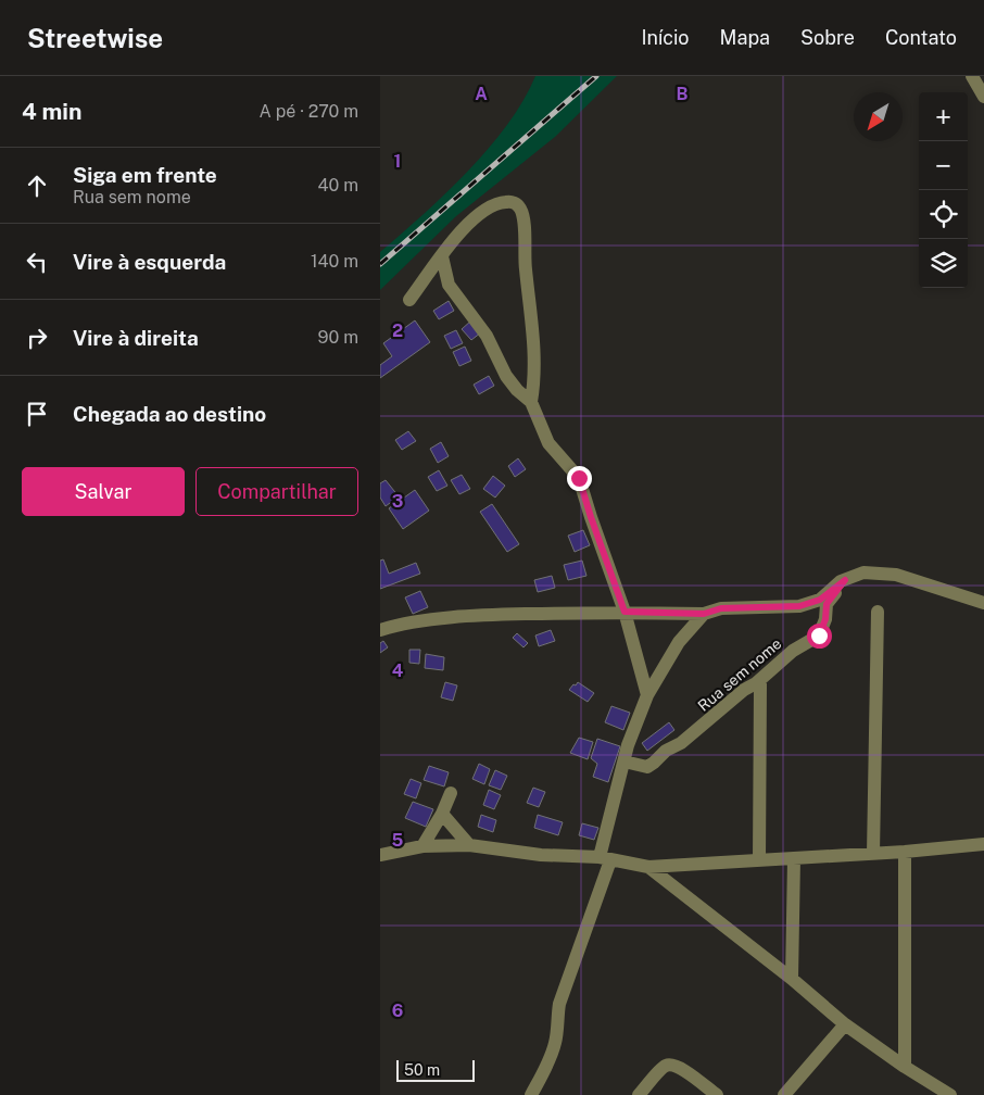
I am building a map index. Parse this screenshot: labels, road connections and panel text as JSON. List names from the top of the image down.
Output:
{
  "streets": {
    "street": ["Rua sem nome"]
  },
  "scale_bar": "50 m",
  "north": "bottom left",
  "page": {
    "header": "Streetwise",
    "nav": [
      "Início",
      "Mapa",
      "Sobre",
      "Contato"
    ],
    "heading": ["4 min", "A pé · 270 m"],
    "map_buttons": ["+", "−"],
    "list": [
      ["Siga em frente", "Rua sem nome", "40 m"],
      ["Vire à esquerda", "140 m"],
      ["Vire à direita", "90 m"],
      "Chegada ao destino"
    ],
    "buttons": ["Salvar", "Compartilhar"],
    "scale": "50 m"
  },
  "grid": {
    "columns": ["A", "B"],
    "rows": [
      "1",
      "2",
      "3",
      "4",
      "5",
      "6"
    ]
  }
}
